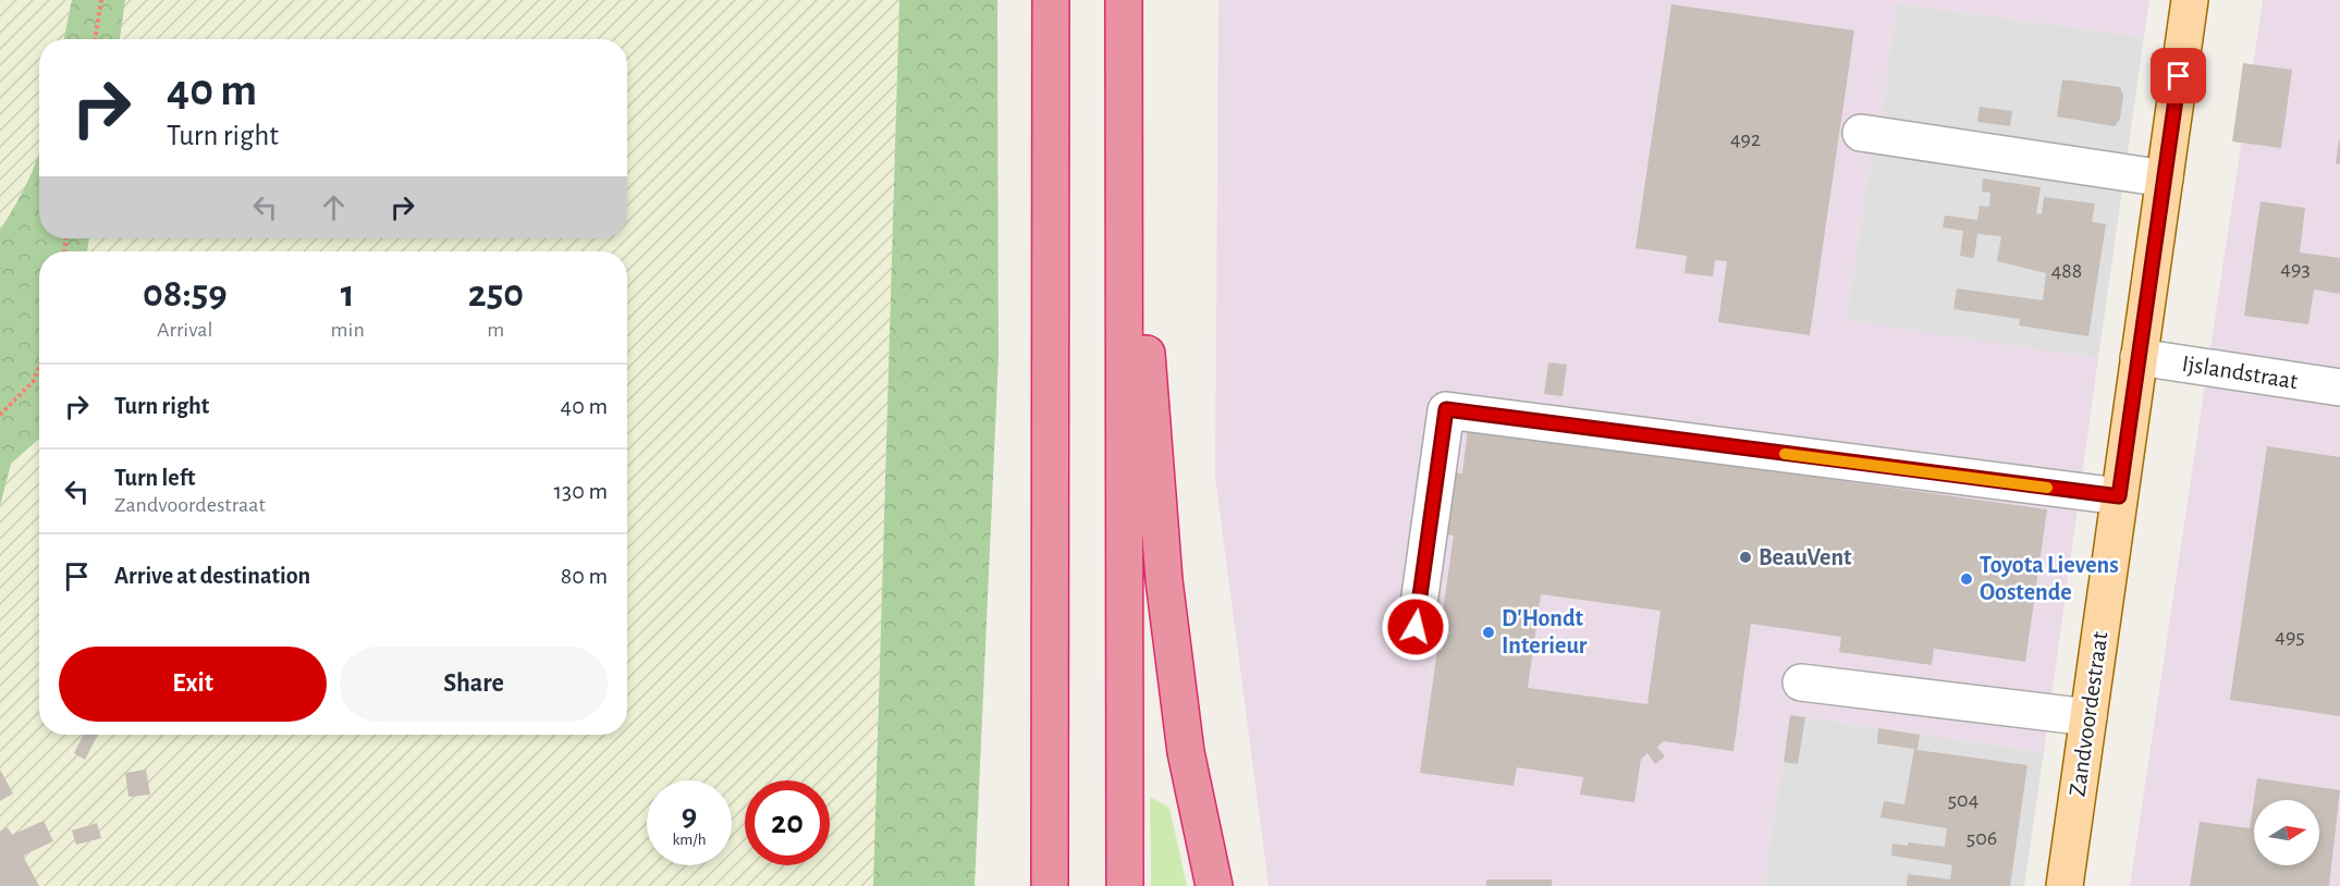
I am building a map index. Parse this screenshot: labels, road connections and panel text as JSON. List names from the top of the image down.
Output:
{
  "streets": {
    "main road": ["Zandvoordestraat"],
    "street": ["Ijslandstraat"]
  },
  "crossings": [
    ["Ijslandstraat", "Zandvoordestraat"]
  ],
  "places": ["BeauVent", "Toyota Lievens Oostende", "D'Hondt Interieur"],
  "house_numbers": [
    "492",
    "493",
    "488",
    "495",
    "504",
    "506"
  ],
  "north": "right",
  "page": {
    "turn": ["40 m", "Turn right"],
    "eta": [
      "08:59",
      "Arrival",
      "1",
      "min",
      "250",
      "m"
    ],
    "list": [
      {
        "name": "Turn right",
        "value": "40 m"
      },
      {
        "name": "Turn left",
        "note": "Zandvoordestraat",
        "value": "130 m"
      },
      {
        "name": "Arrive at destination",
        "value": "80 m"
      }
    ],
    "buttons": ["Exit", "Share"],
    "speed": "9 km/h",
    "limit": "20"
  }
}
